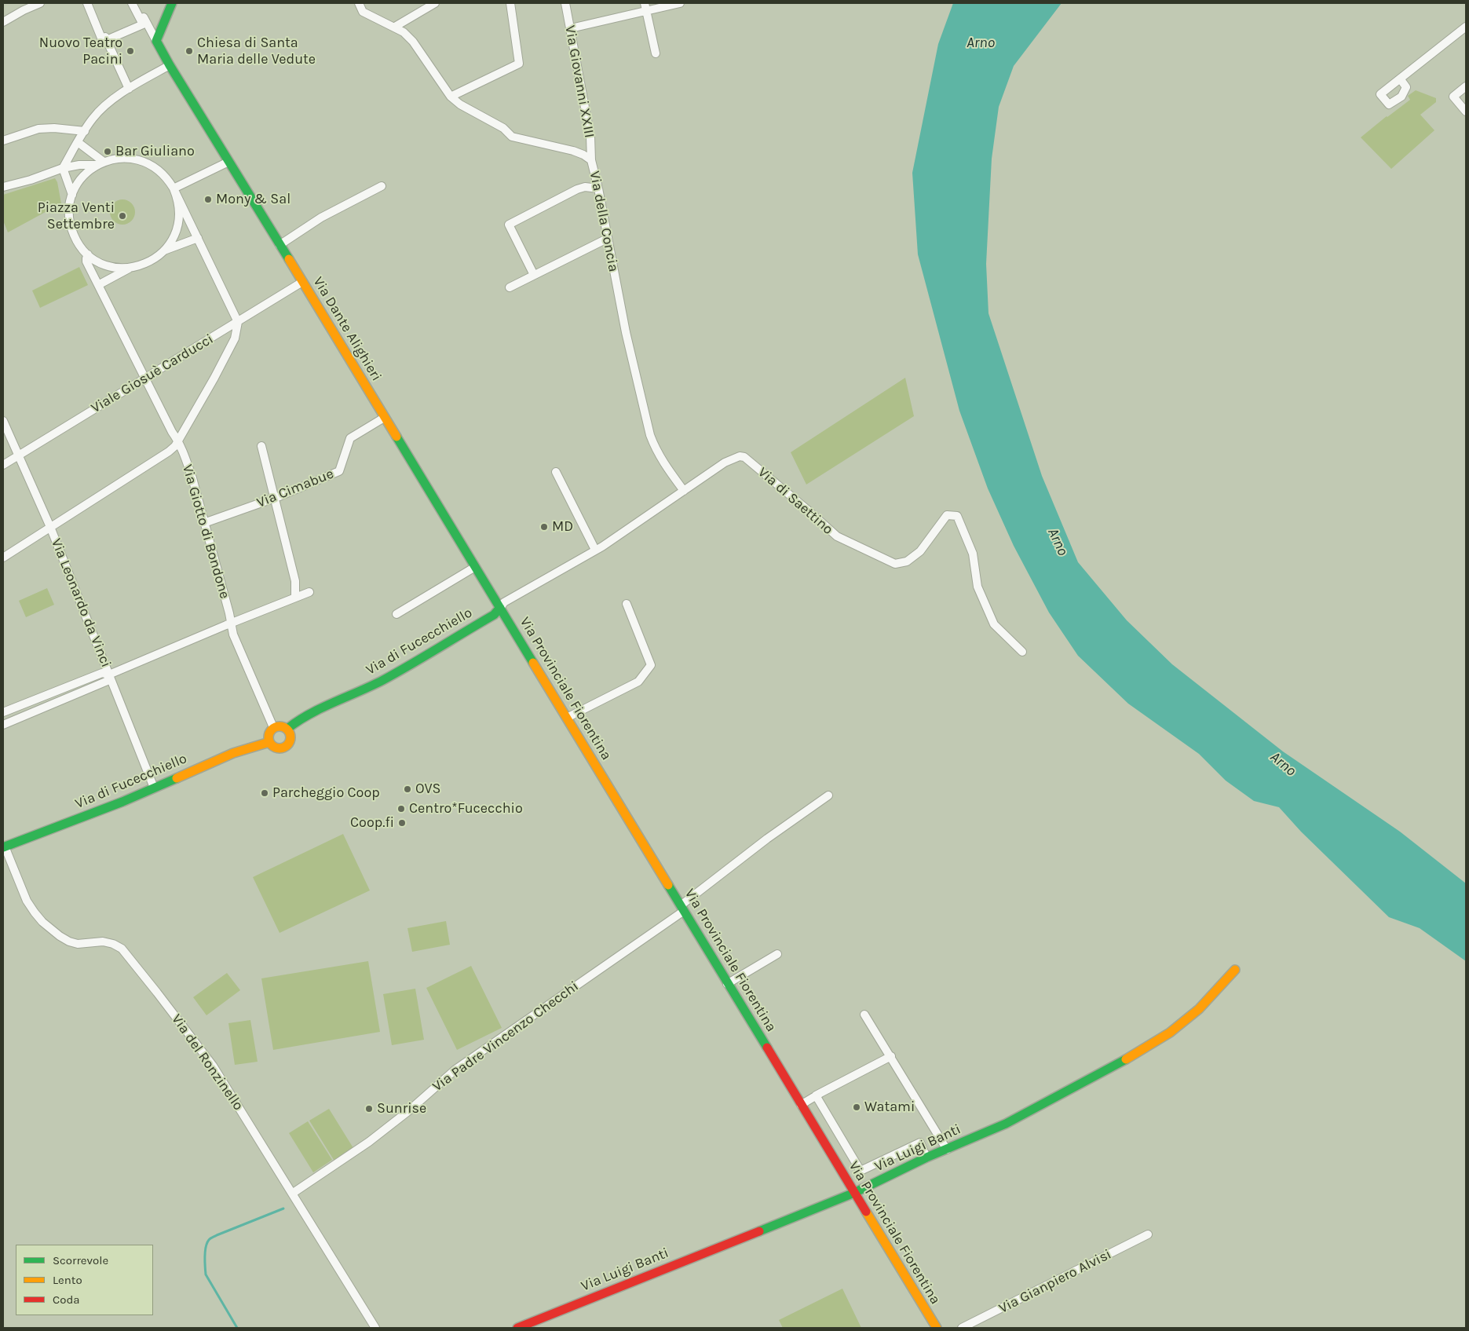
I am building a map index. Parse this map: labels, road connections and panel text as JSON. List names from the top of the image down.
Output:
{
  "streets": {
    "street": [
      "Via Giovanni XXIII",
      "Via della Concia",
      "Via Dante Alighieri",
      "Viale Giosuè Carducci",
      "Via Cimabue",
      "Via di Saettino",
      "Via Giotto di Bondone",
      "Via Leonardo da Vinci",
      "Via di Fucecchiello",
      "Via Provinciale Fiorentina",
      "Via Padre Vincenzo Checchi",
      "Via del Ronzinello",
      "Via Luigi Banti",
      "Via Gianpiero Alvisi"
    ]
  },
  "crossings": [
    ["Via Giovanni XXIII", "Via della Concia"],
    ["Via della Concia", "Via di Saettino"],
    ["Via Dante Alighieri", "Viale Giosuè Carducci"],
    ["Via Dante Alighieri", "Via Cimabue"],
    ["Via Dante Alighieri", "Via di Saettino"],
    ["Via Dante Alighieri", "Via di Fucecchiello"],
    ["Via Dante Alighieri", "Via Provinciale Fiorentina"],
    ["Viale Giosuè Carducci", "Via Giotto di Bondone"],
    ["Viale Giosuè Carducci", "Via Leonardo da Vinci"],
    ["Via Cimabue", "Via Giotto di Bondone"],
    ["Via di Saettino", "Via di Fucecchiello"],
    ["Via di Saettino", "Via Provinciale Fiorentina"],
    ["Via Giotto di Bondone", "Via di Fucecchiello"],
    ["Via Leonardo da Vinci", "Via di Fucecchiello"],
    ["Via di Fucecchiello", "Via Provinciale Fiorentina"],
    ["Via di Fucecchiello", "Via del Ronzinello"],
    ["Via Provinciale Fiorentina", "Via Padre Vincenzo Checchi"],
    ["Via Provinciale Fiorentina", "Via Luigi Banti"],
    ["Via Padre Vincenzo Checchi", "Via del Ronzinello"]
  ],
  "water": ["Arno"],
  "places": [
    "Nuovo Teatro Pacini",
    "Chiesa di Santa Maria delle Vedute",
    "Bar Giuliano",
    "Mony & Sal",
    "Piazza Venti Settembre",
    "MD",
    "OVS",
    "Parcheggio Coop",
    "Centro*Fucecchio",
    "Coop.fi",
    "Watami",
    "Sunrise"
  ],
  "legend": ["Scorrevole", "Lento", "Coda"]
}
